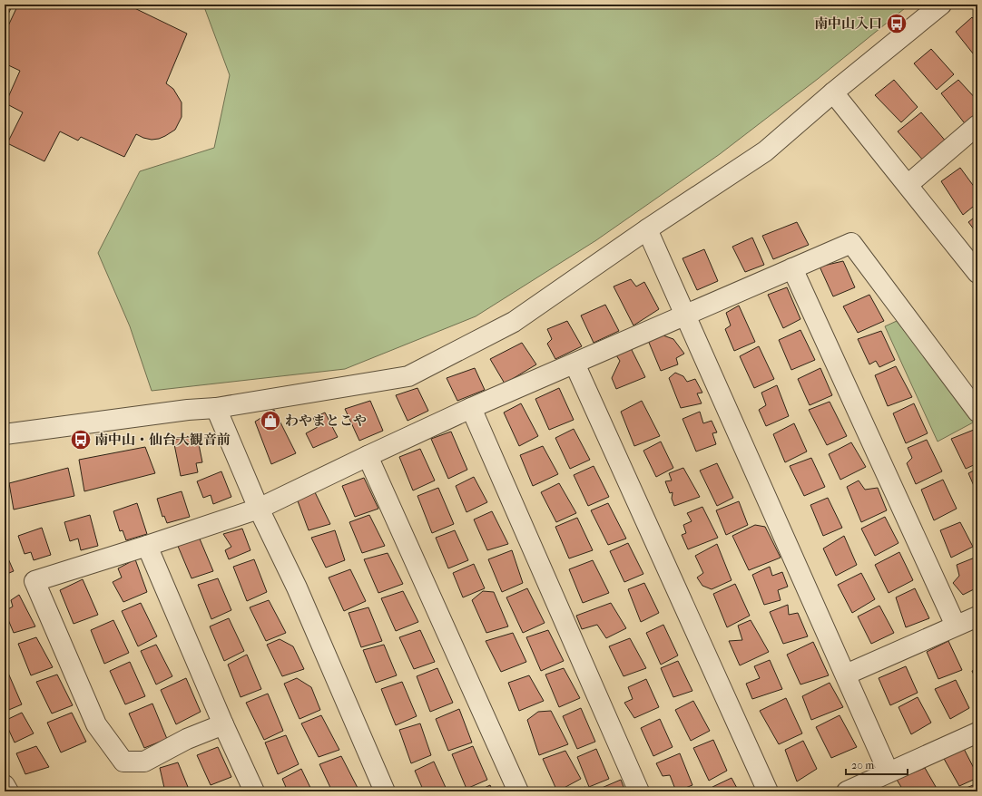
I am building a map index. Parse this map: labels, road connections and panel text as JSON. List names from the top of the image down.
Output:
{
  "places": {
    "bus stop": ["南中山入口", "南中山・仙台大観音前"],
    "shop": ["わやまとこや"]
  },
  "scale_bar": "20 m"
}
